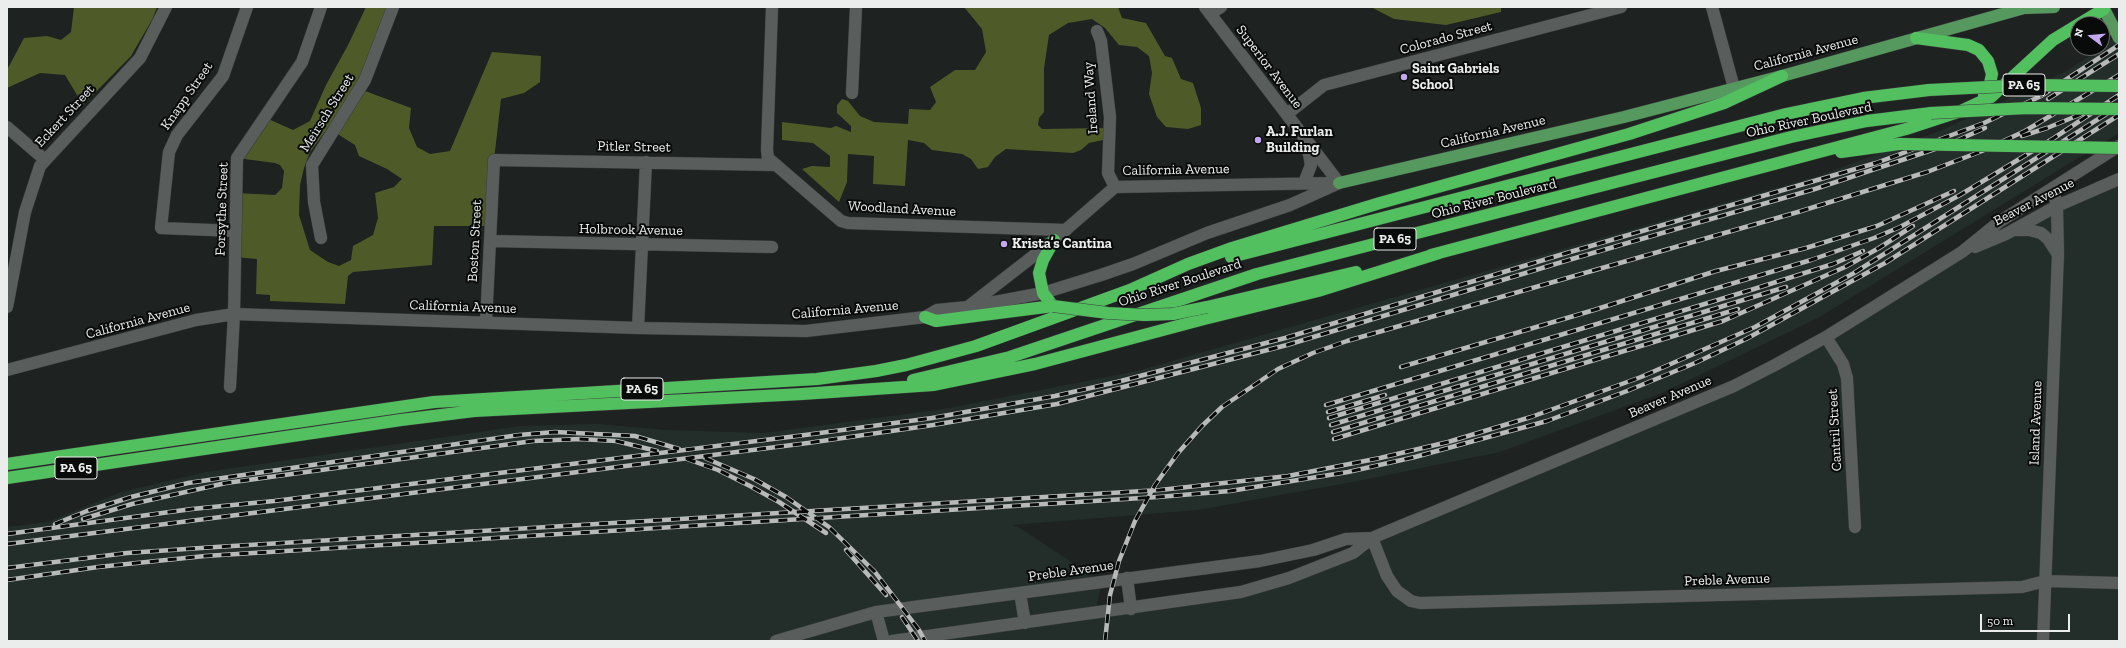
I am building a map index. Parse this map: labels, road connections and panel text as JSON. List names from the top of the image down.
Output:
{
  "streets": {
    "highway": ["PA 65", "Ohio River Boulevard"],
    "main road": ["California Avenue"],
    "street": [
      "Colorado Street",
      "Superior Avenue",
      "Knapp Street",
      "Ireland Way",
      "Meirsch Street",
      "Eckert Street",
      "Pitler Street",
      "Beaver Avenue",
      "Forsythe Street",
      "Woodland Avenue",
      "Holbrook Avenue",
      "Boston Street",
      "Island Avenue",
      "Cantril Street",
      "Preble Avenue"
    ]
  },
  "crossings": [
    ["Colorado Street", "Superior Avenue"],
    ["California Avenue", "Superior Avenue"],
    ["California Avenue", "Ireland Way"],
    ["California Avenue", "Forsythe Street"],
    ["California Avenue", "Woodland Avenue"],
    ["California Avenue", "Boston Street"],
    ["PA 65", "Ohio River Boulevard"],
    ["Knapp Street", "Forsythe Street"],
    ["Pitler Street", "Woodland Avenue"],
    ["Pitler Street", "Boston Street"],
    ["Beaver Avenue", "Island Avenue"],
    ["Beaver Avenue", "Cantril Street"],
    ["Beaver Avenue", "Preble Avenue"],
    ["Holbrook Avenue", "Boston Street"],
    ["Island Avenue", "Preble Avenue"]
  ],
  "places": ["Saint Gabriels School", "A.J. Furlan Building", "Krista’s Cantina"],
  "scale_bar": "50 m",
  "north": "left"
}
